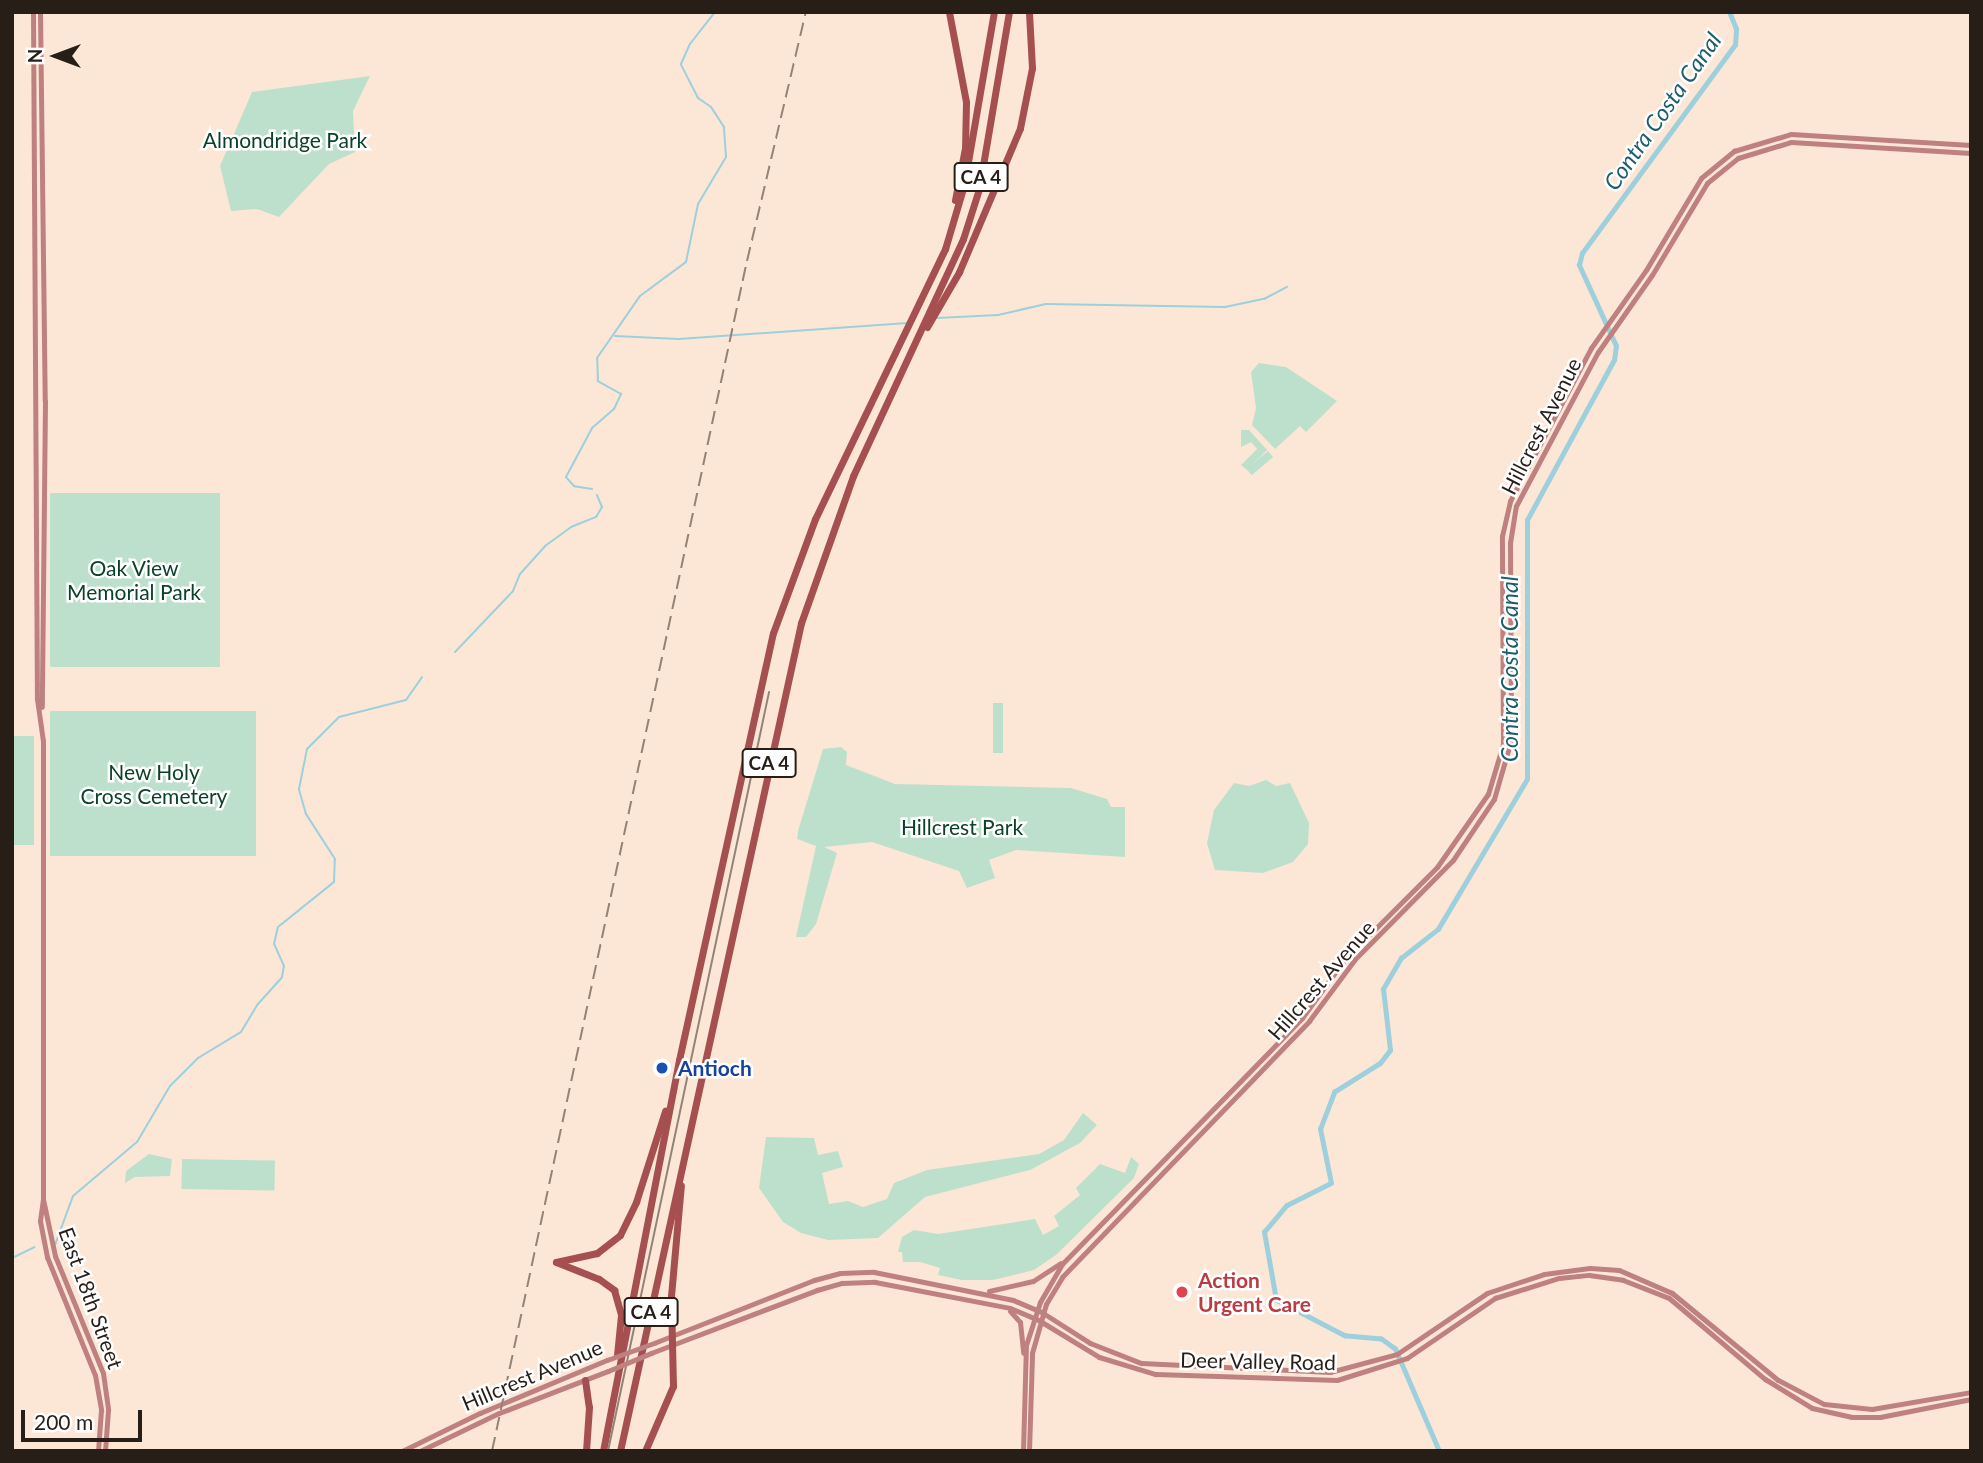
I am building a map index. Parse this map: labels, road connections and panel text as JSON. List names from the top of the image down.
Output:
{
  "streets": {
    "highway": ["CA 4"],
    "main road": ["Hillcrest Avenue", "East 18th Street", "Deer Valley Road"]
  },
  "crossings": [
    ["Hillcrest Avenue", "Deer Valley Road"]
  ],
  "water": ["Contra Costa Canal"],
  "parks": [
    "Almondridge Park",
    "Oak View Memorial Park",
    "New Holy Cross Cemetery",
    "Hillcrest Park"
  ],
  "places": ["Antioch", "Action Urgent Care"],
  "scale_bar": "200 m",
  "north": "left"
}
